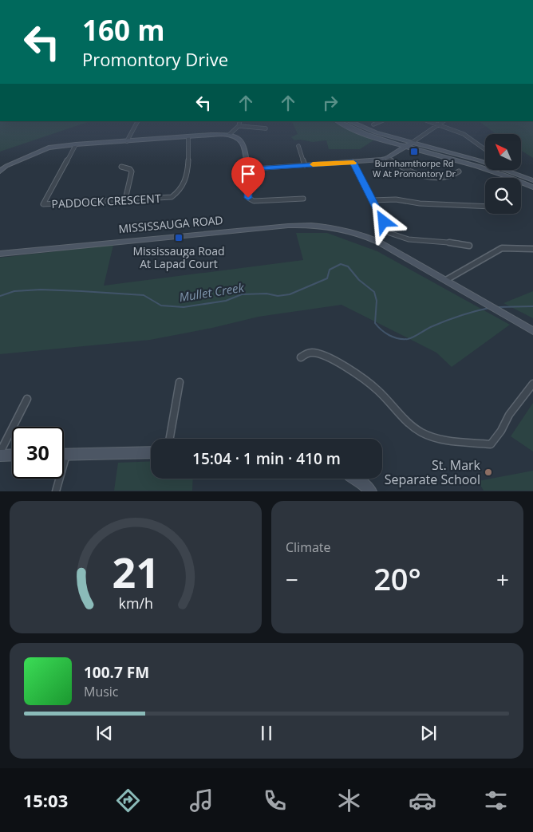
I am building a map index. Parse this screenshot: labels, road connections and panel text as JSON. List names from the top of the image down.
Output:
{
  "streets": {
    "main road": ["MISSISSAUGA ROAD"],
    "street": ["PADDOCK CRESCENT"]
  },
  "water": ["Mullet Creek"],
  "places": {
    "transit": ["Burnhamthorpe Rd W At Promontory Dr", "Mississauga Road At Lapad Court"],
    "other": ["St. Mark Separate School"]
  },
  "north": "top left",
  "page": {
    "turn": ["160 m", "Promontory Drive"],
    "limit": "30",
    "trip": "15:04 · 1 min · 410 m",
    "tile": "Climate",
    "heat": ["−", "20°", "+"],
    "song": ["100.7 FM", "Music"],
    "tabs": "15:03",
    "gauge": ["21", "km/h"]
  }
}
